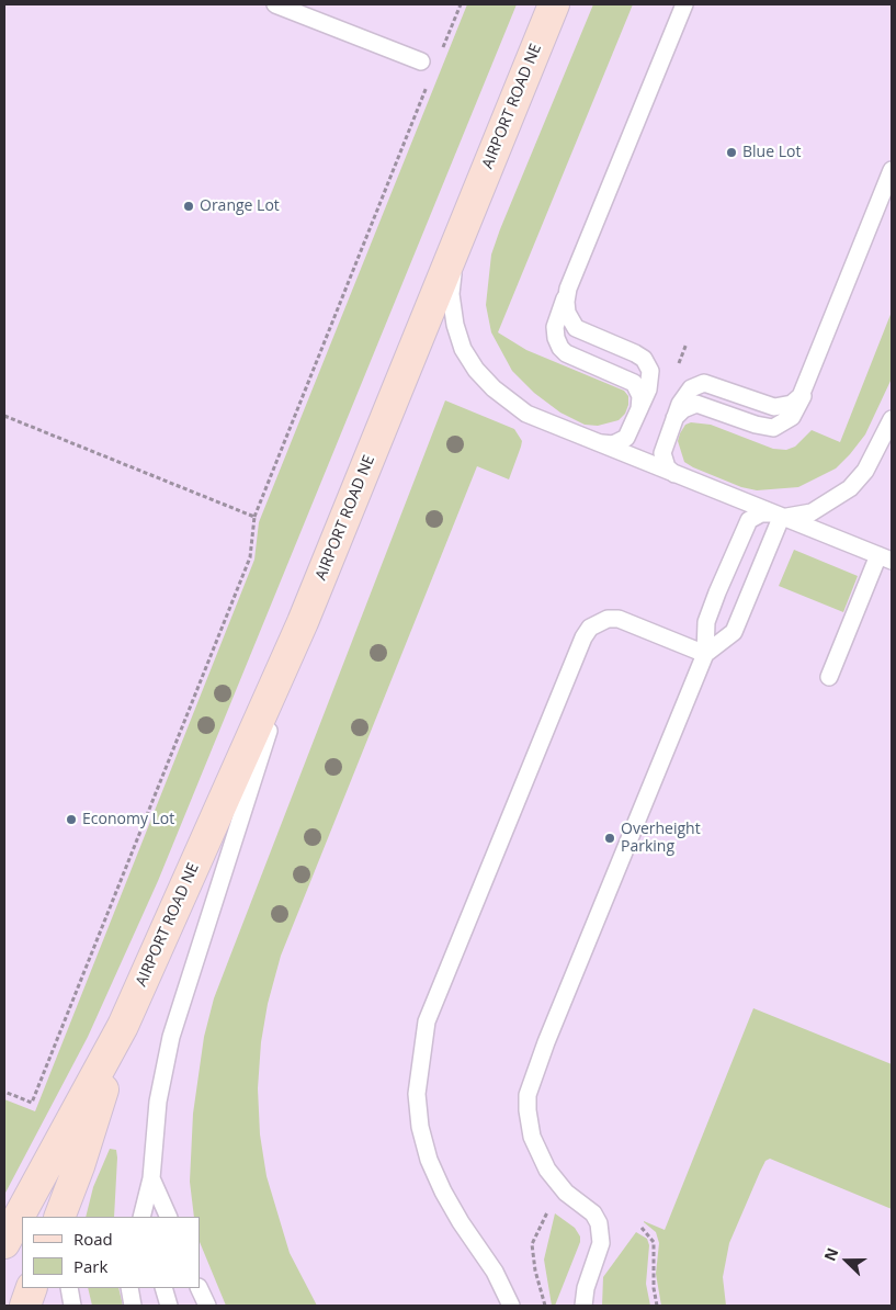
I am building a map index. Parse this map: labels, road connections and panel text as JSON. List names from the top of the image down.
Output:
{
  "streets": {
    "main road": ["AIRPORT ROAD NE"]
  },
  "places": [
    "Blue Lot",
    "Orange Lot",
    "Economy Lot",
    "Overheight Parking"
  ],
  "legend": ["Road", "Park"],
  "north": "left"
}
